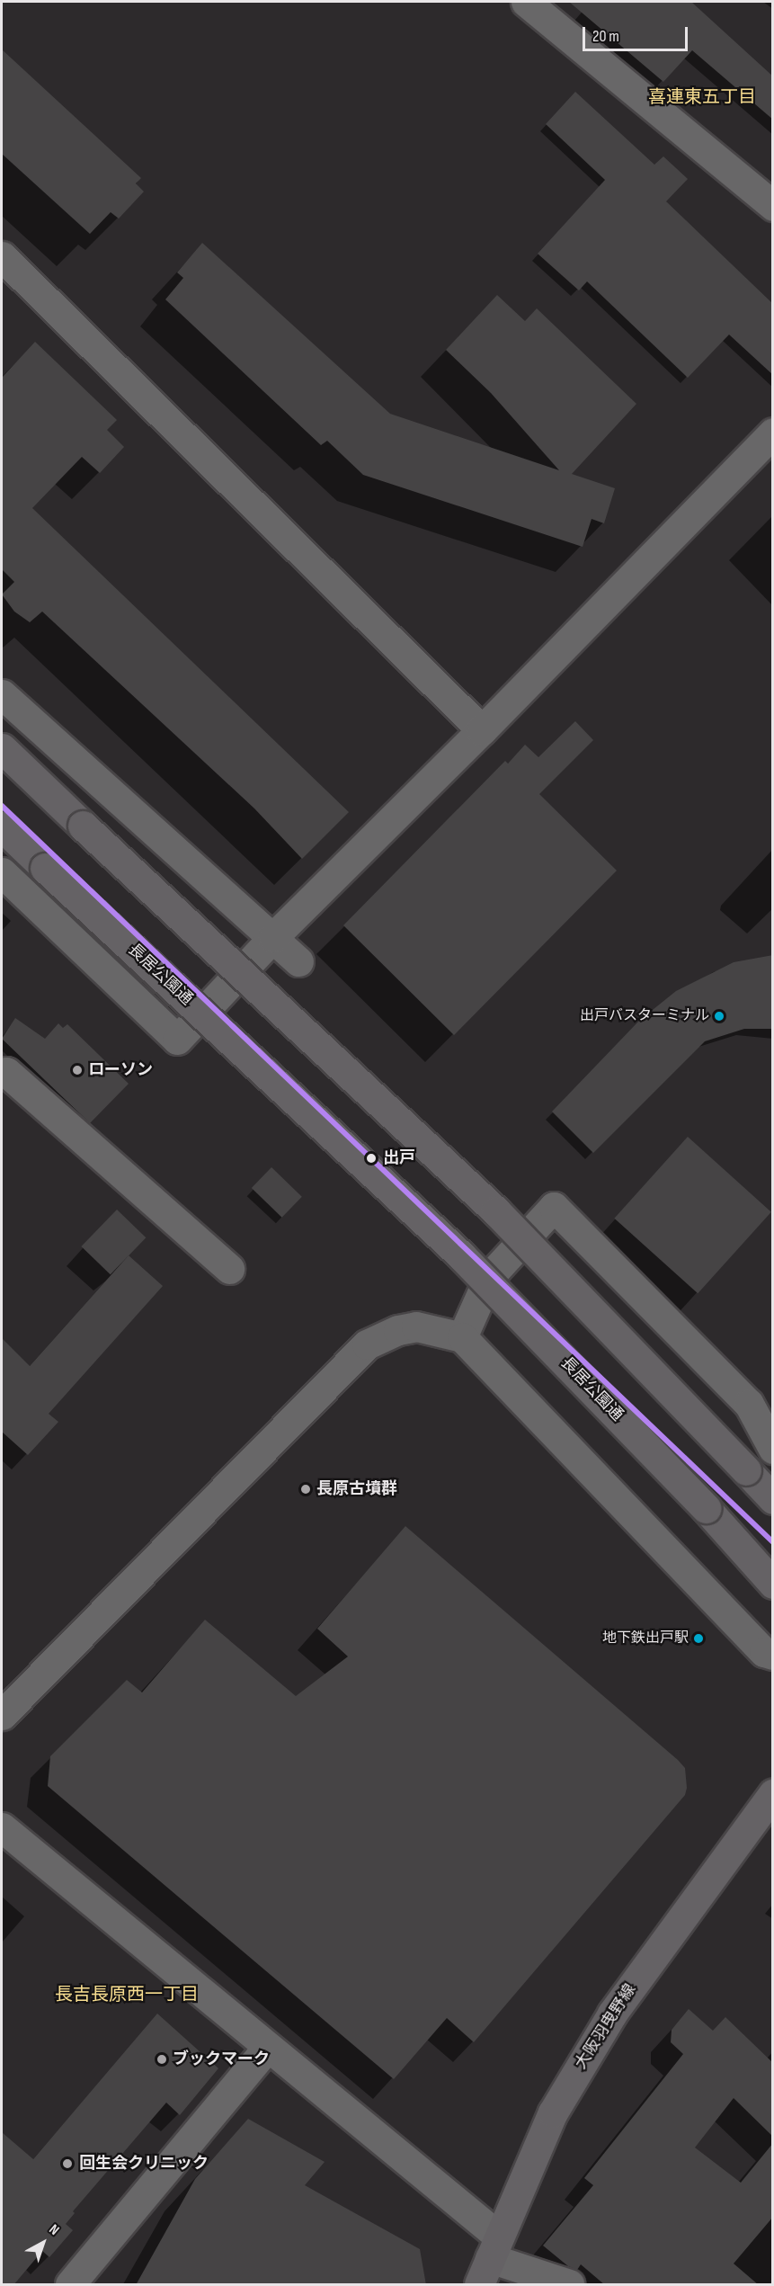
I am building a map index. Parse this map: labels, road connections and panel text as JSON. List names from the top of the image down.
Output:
{
  "streets": {
    "main road": ["長居公園通", "大阪羽曳野線"]
  },
  "districts": ["喜連東五丁目", "長吉長原西一丁目"],
  "places": [
    "出戸バスターミナル",
    "ローソン",
    "出戸",
    "長原古墳群",
    "地下鉄出戸駅",
    "ブックマーク",
    "回生会クリニック"
  ],
  "scale_bar": "20 m",
  "north": "top right"
}
